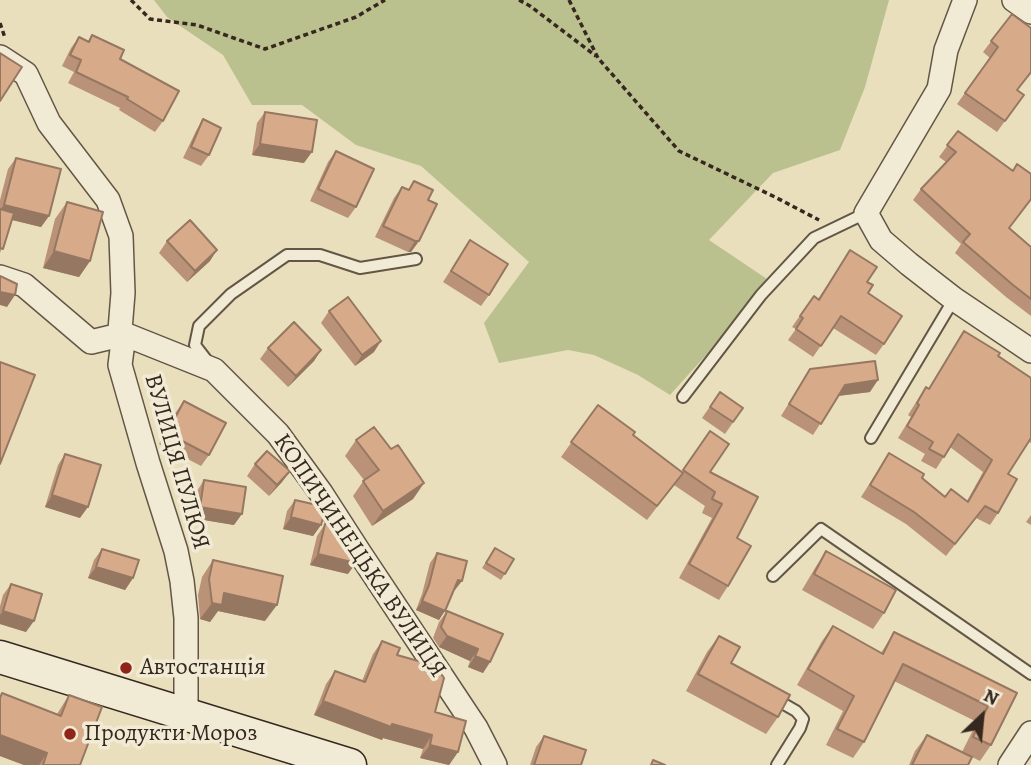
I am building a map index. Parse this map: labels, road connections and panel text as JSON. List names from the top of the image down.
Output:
{
  "streets": {
    "street": ["ВУЛИЦЯ ПУЛЮЯ", "КОПИЧИНЕЦЬКА ВУЛИЦЯ"]
  },
  "crossings": [
    ["ВУЛИЦЯ ПУЛЮЯ", "КОПИЧИНЕЦЬКА ВУЛИЦЯ"]
  ],
  "places": ["Автостанція", "Продукти Мороз"],
  "north": "top right"
}
